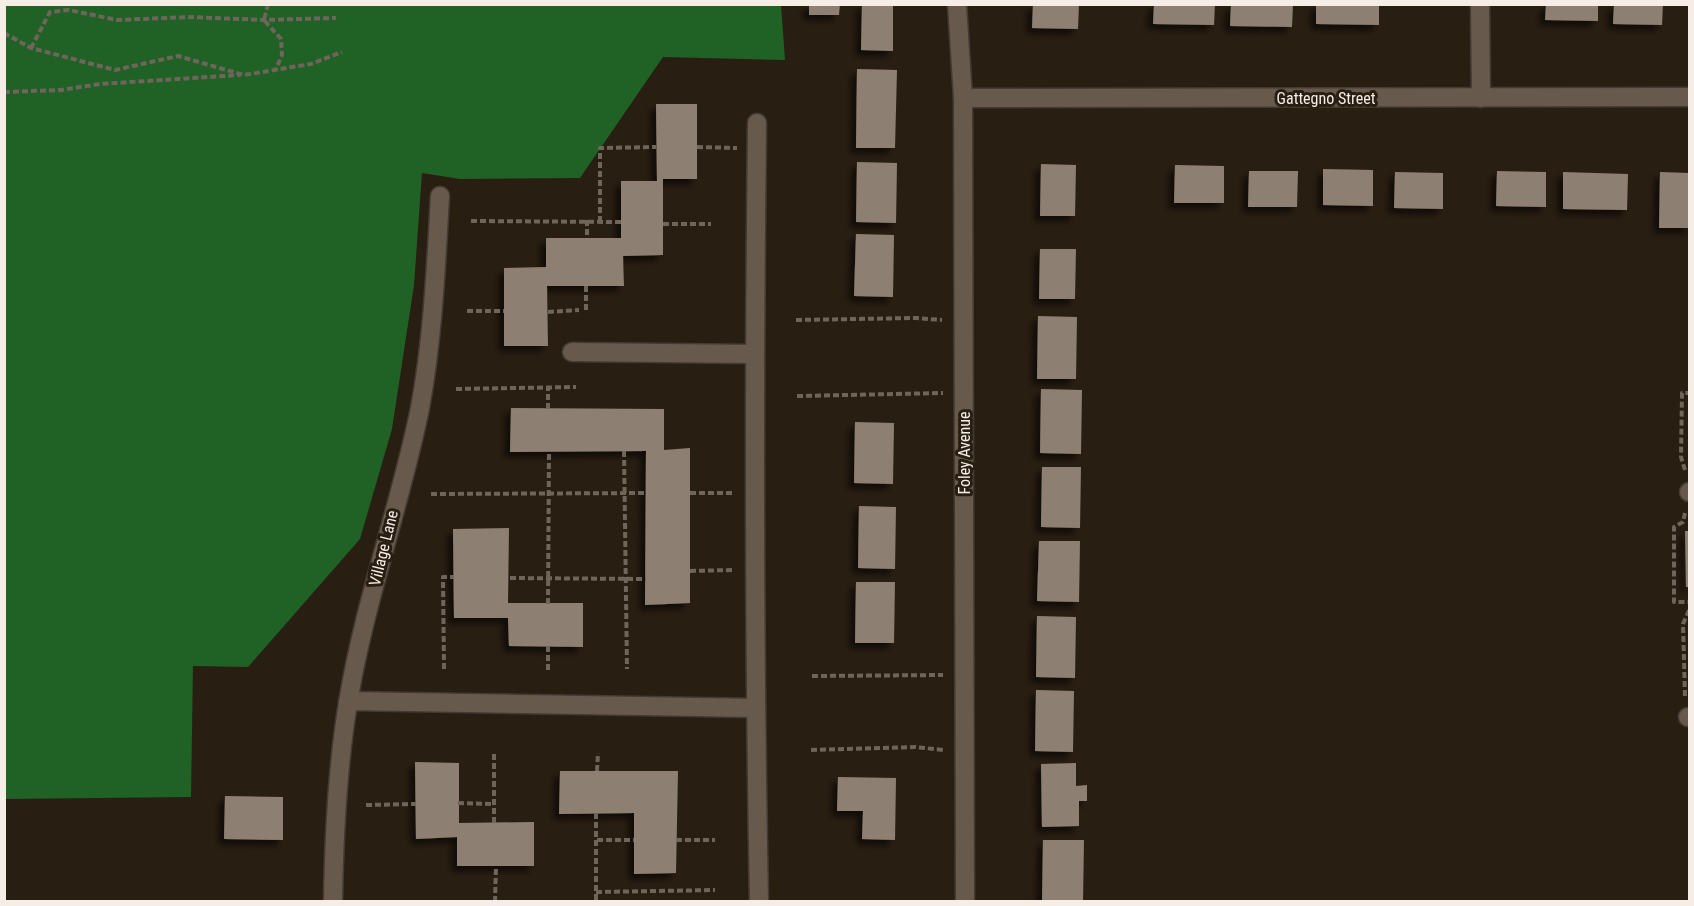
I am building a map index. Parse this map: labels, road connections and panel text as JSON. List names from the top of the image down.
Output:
{
  "streets": {
    "street": ["Gattegno Street", "Foley Avenue", "Village Lane"]
  },
  "crossings": [
    ["Gattegno Street", "Foley Avenue"]
  ]
}
